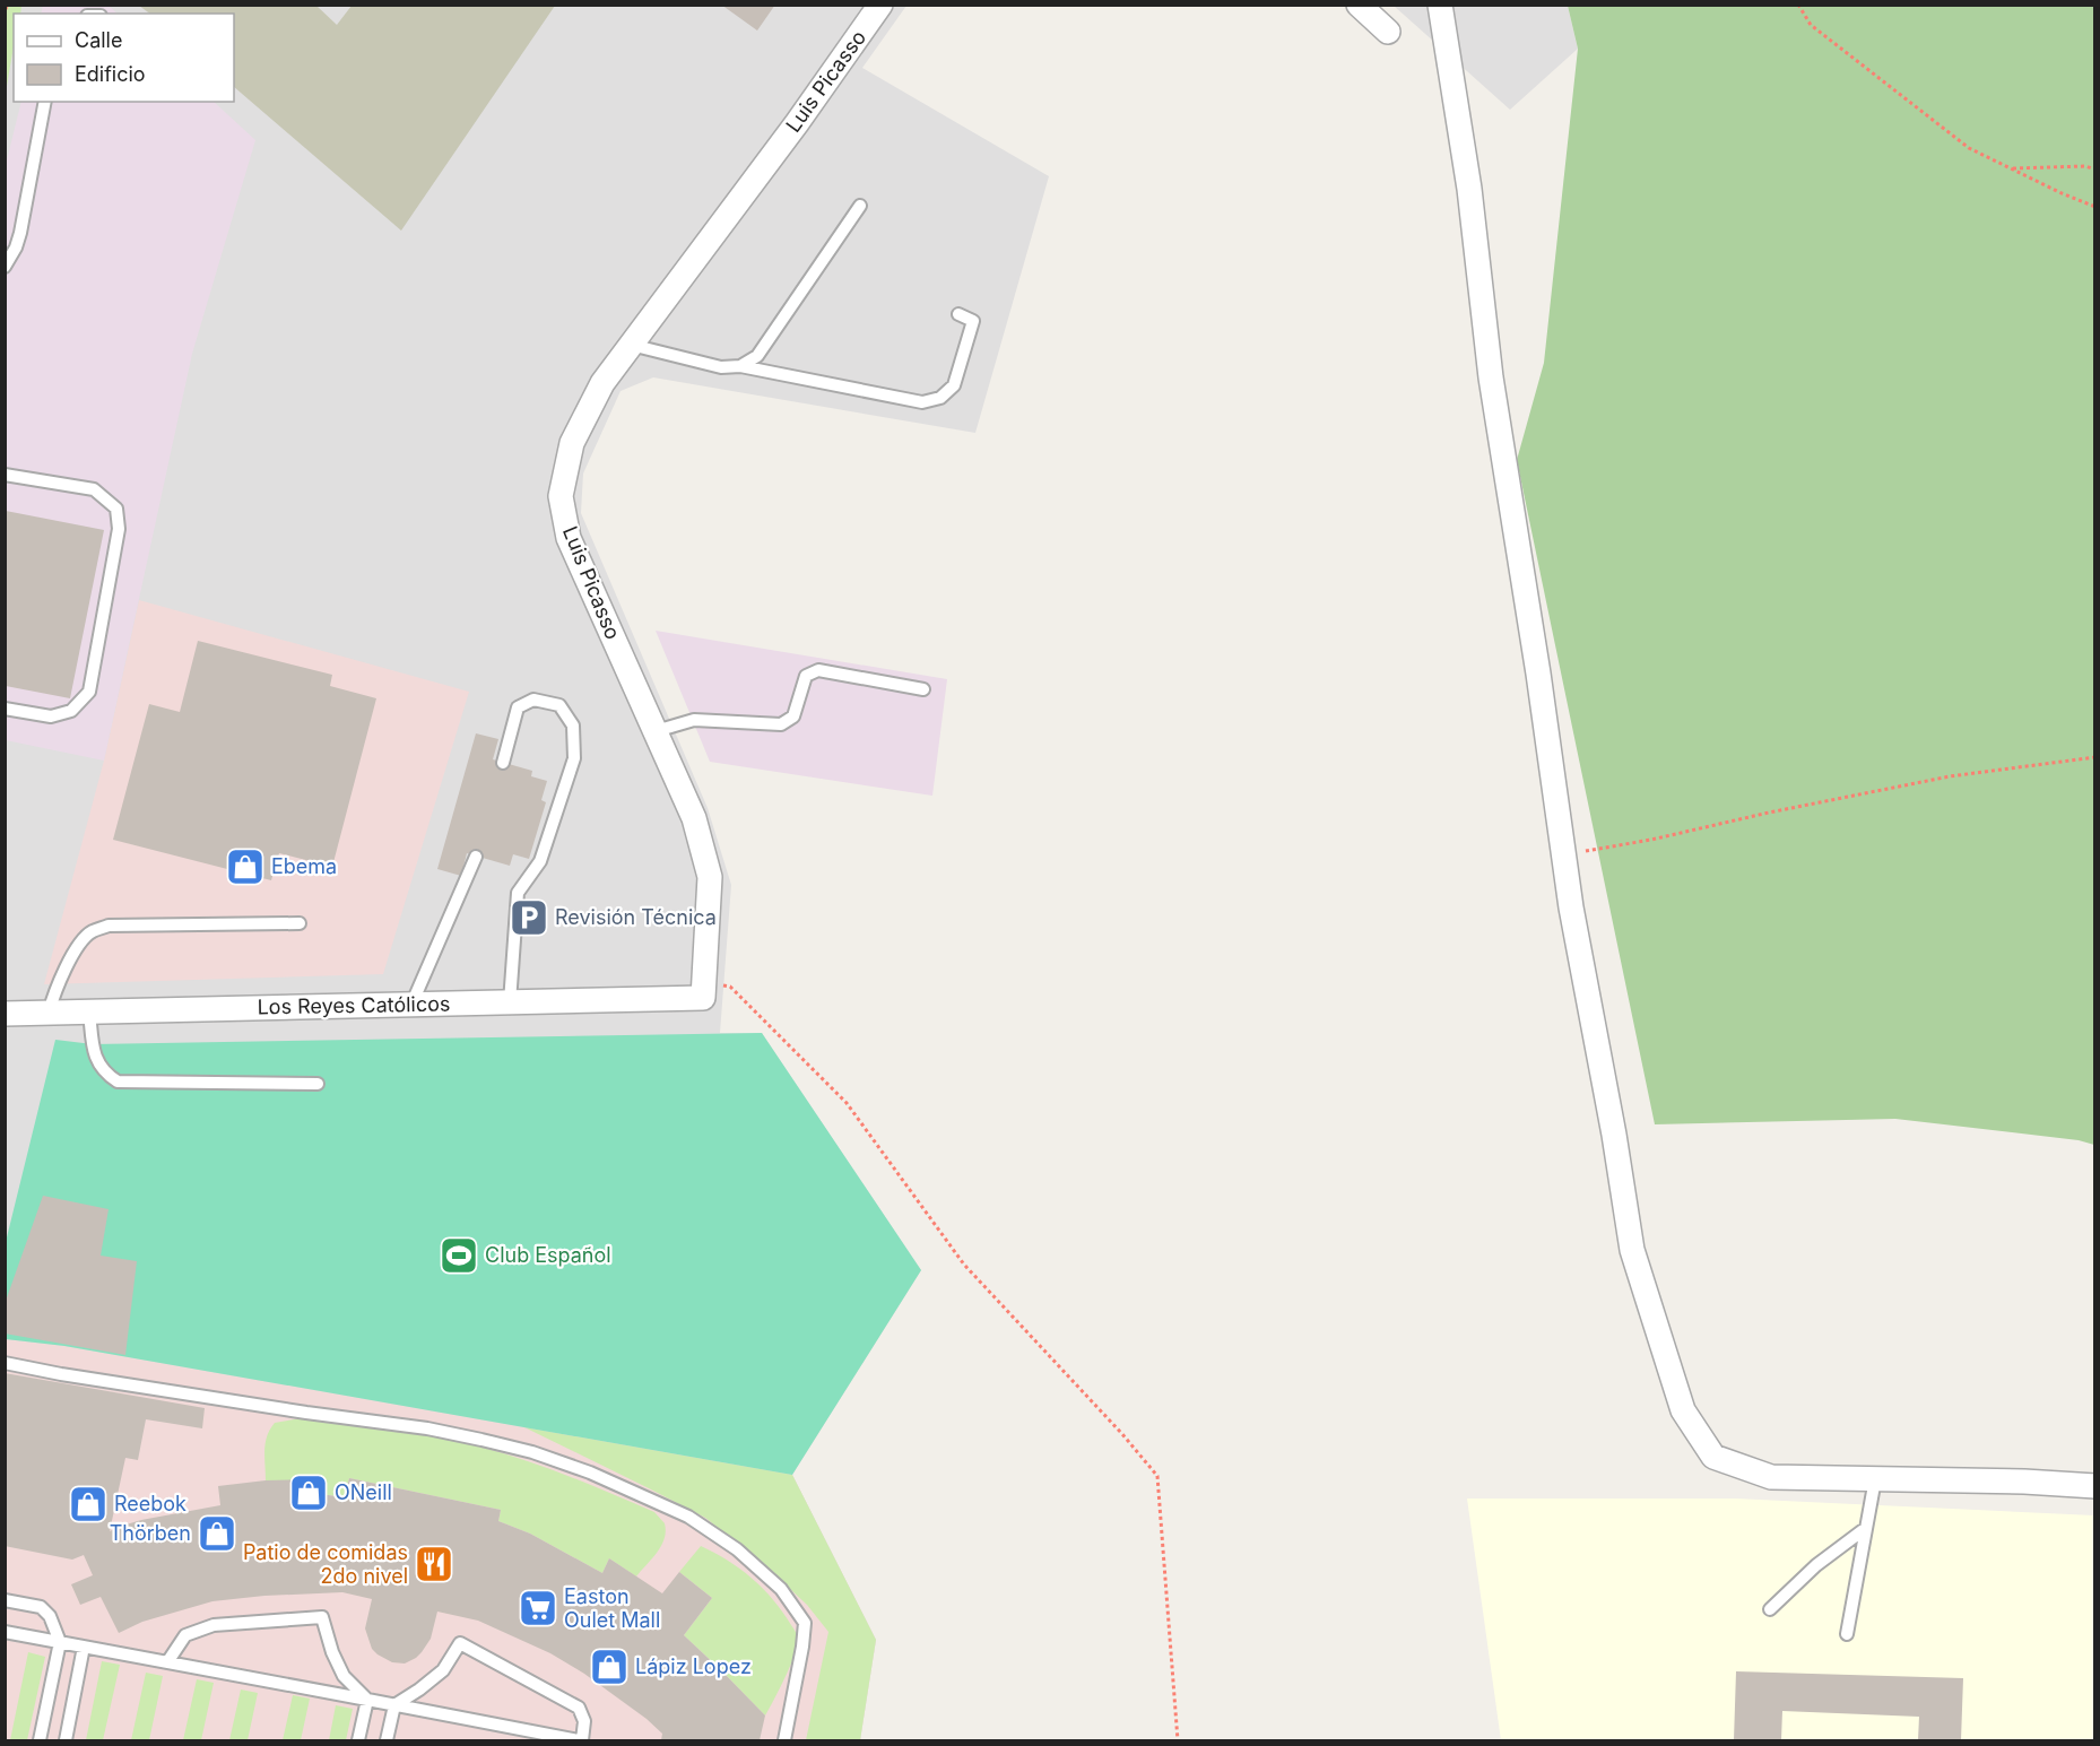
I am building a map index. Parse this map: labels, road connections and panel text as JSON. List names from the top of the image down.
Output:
{
  "streets": {
    "street": ["Luis Picasso", "Los Reyes Católicos"]
  },
  "crossings": [
    ["Luis Picasso", "Los Reyes Católicos"]
  ],
  "places": {
    "shop": [
      "Ebema",
      "ONeill",
      "Reebok",
      "Thörben",
      "Lápiz Lopez"
    ],
    "parking": ["Revisión Técnica"],
    "sports": ["Club Español"],
    "restaurant": ["Patio de comidas 2do nivel"],
    "supermarket": ["Easton Oulet Mall"]
  },
  "legend": ["Calle", "Edificio"]
}
